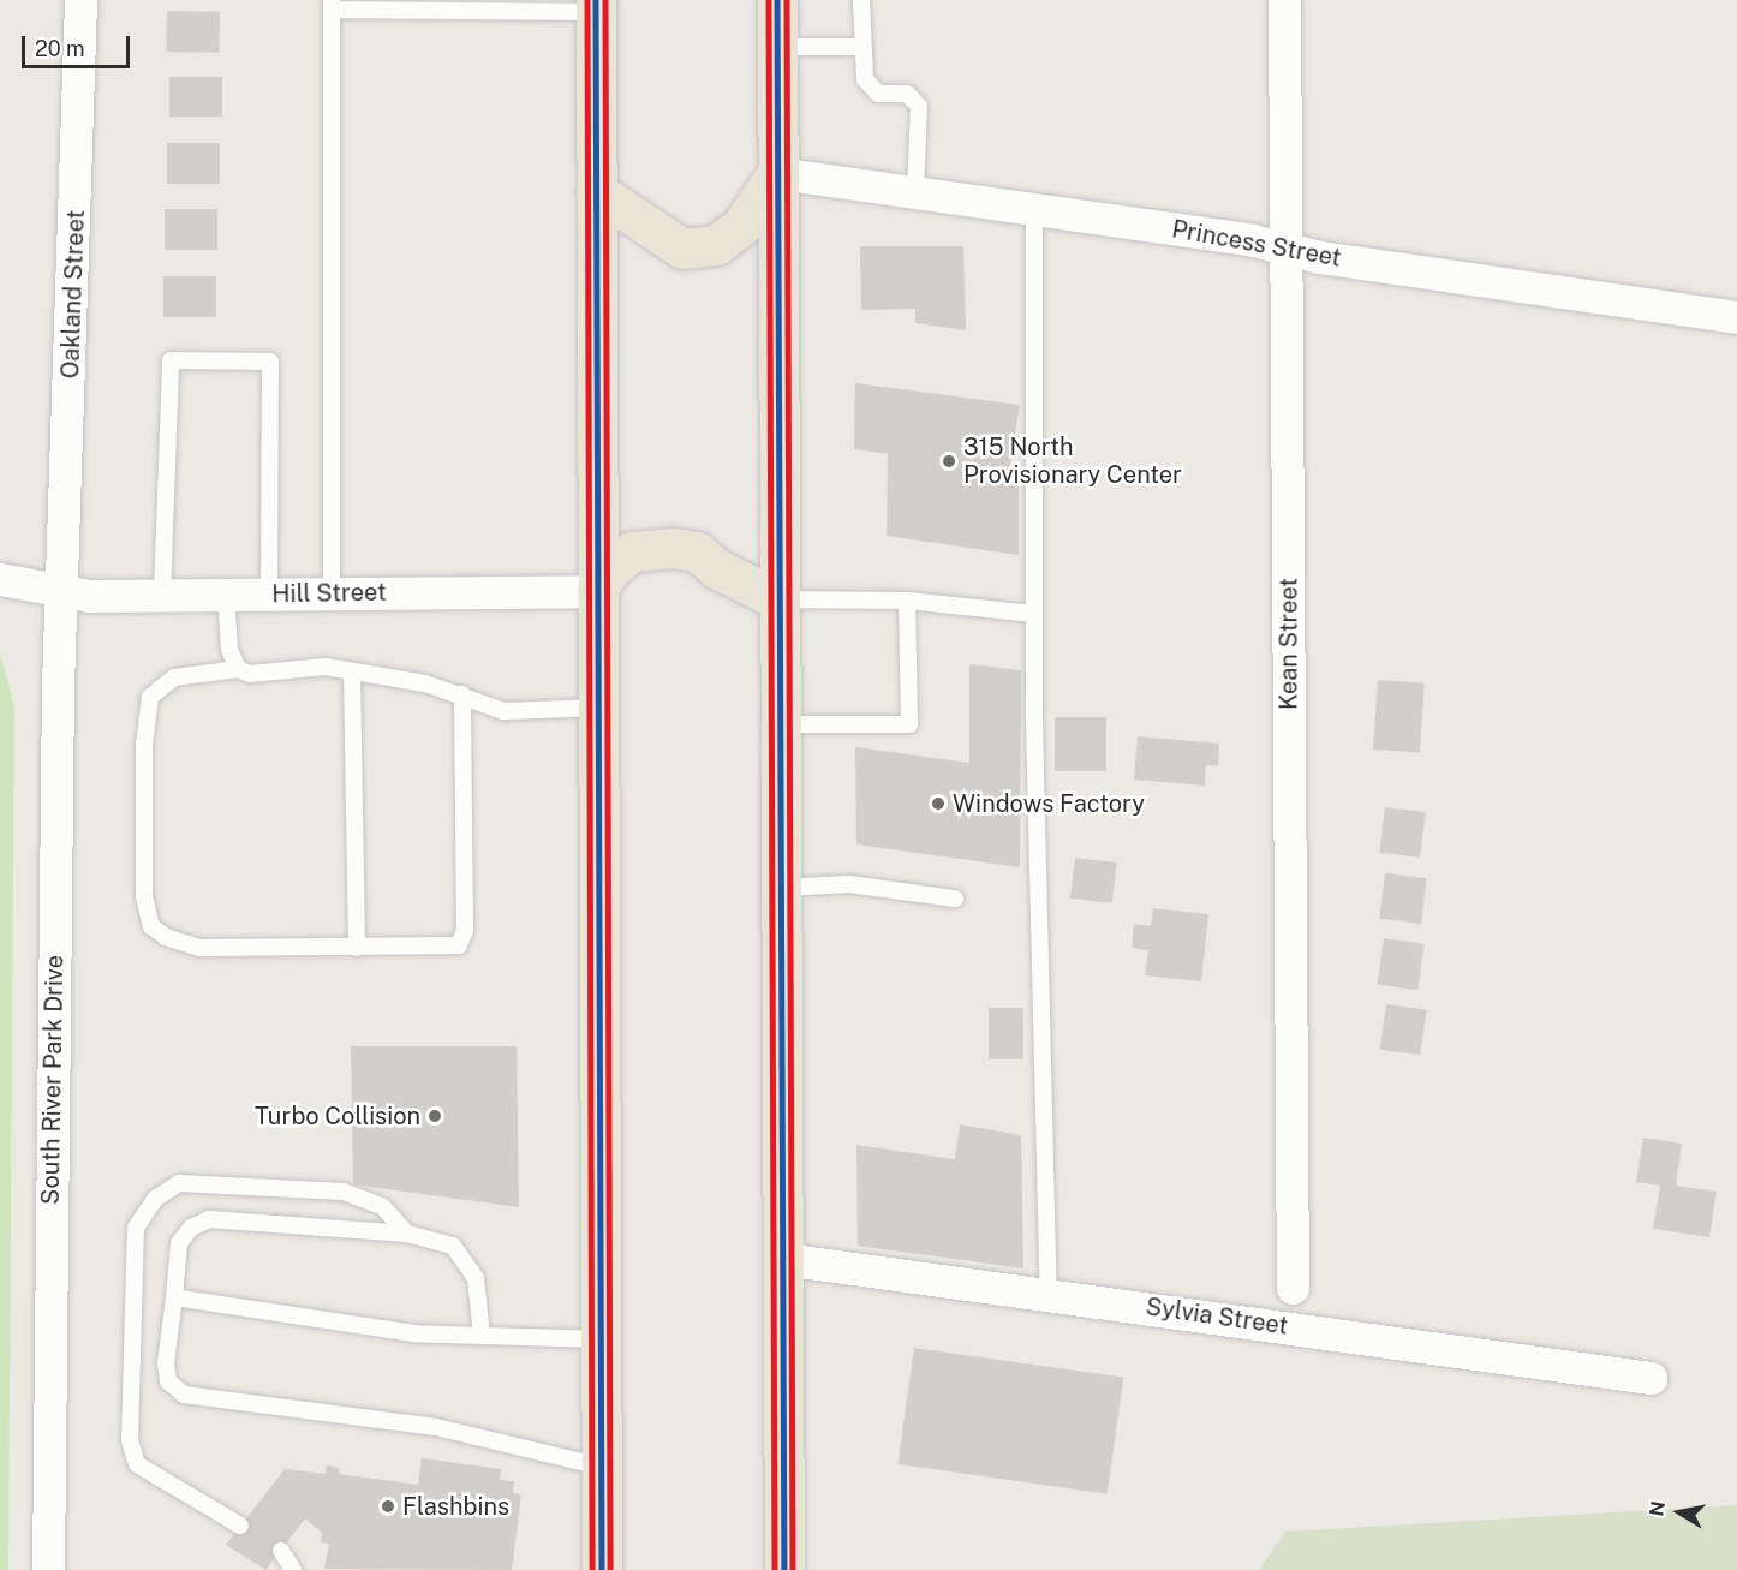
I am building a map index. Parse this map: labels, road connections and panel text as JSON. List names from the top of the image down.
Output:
{
  "streets": {
    "street": [
      "Princess Street",
      "Oakland Street",
      "Hill Street",
      "Kean Street",
      "South River Park Drive",
      "Sylvia Street"
    ]
  },
  "crossings": [
    ["Princess Street", "Kean Street"],
    ["Oakland Street", "Hill Street"],
    ["Oakland Street", "South River Park Drive"],
    ["Hill Street", "South River Park Drive"]
  ],
  "places": [
    "315 North Provisionary Center",
    "Windows Factory",
    "Turbo Collision",
    "Flashbins"
  ],
  "scale_bar": "20 m",
  "north": "left"
}
